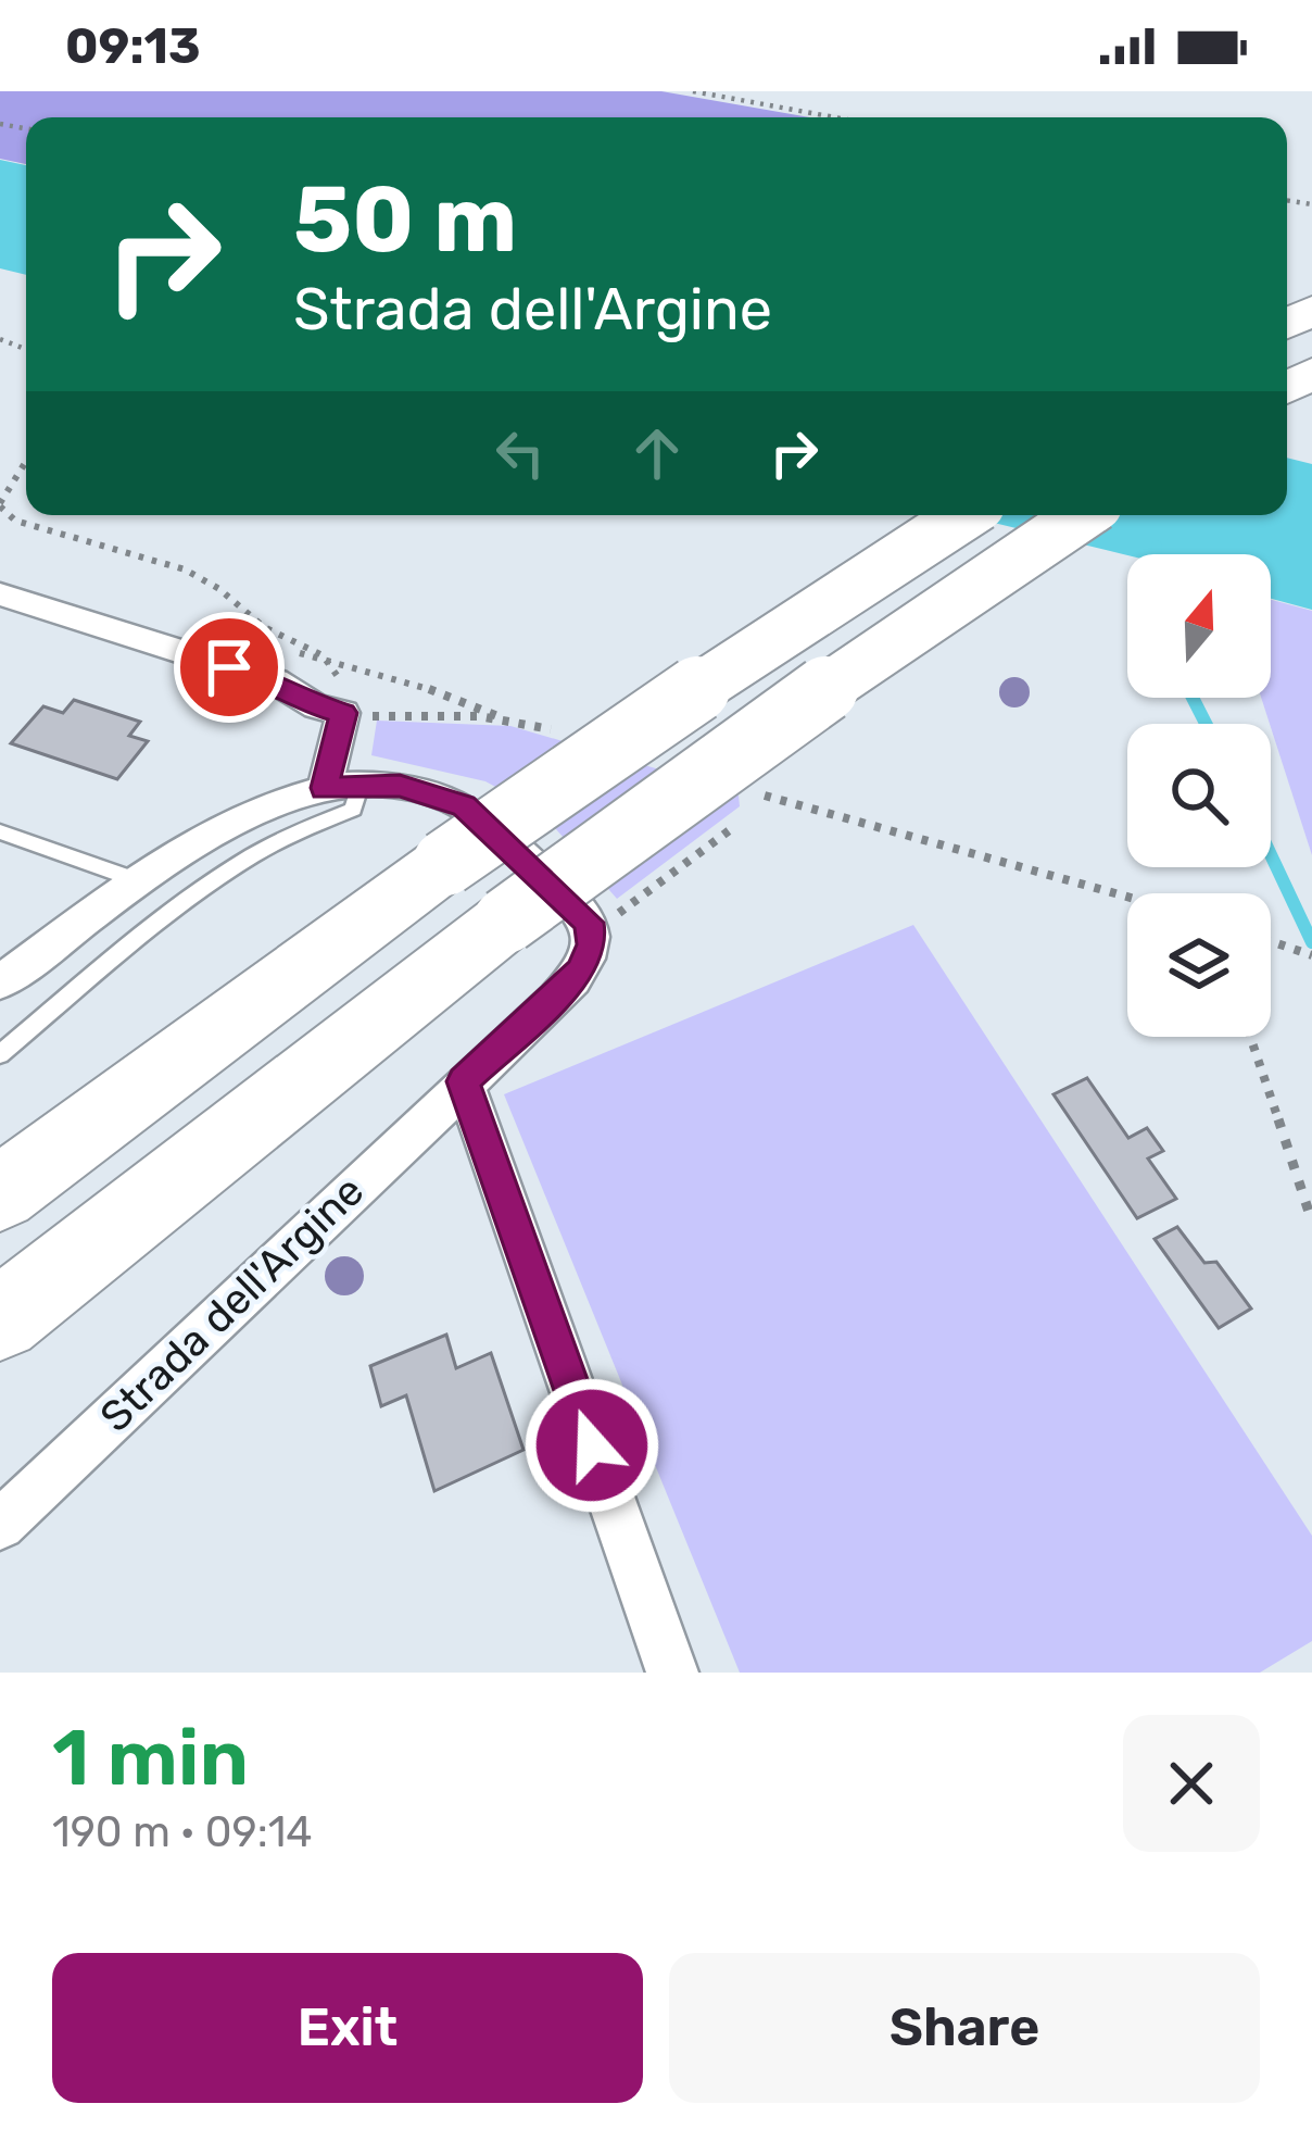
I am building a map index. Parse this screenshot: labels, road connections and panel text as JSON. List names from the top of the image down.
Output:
{
  "streets": {
    "street": ["Strada dell'Argine"]
  },
  "north": "top",
  "page": {
    "status": "09:13",
    "turn": ["50 m", "Strada dell'Argine"],
    "heading": ["1 min", "190 m · 09:14"],
    "buttons": ["Exit", "Share"]
  }
}
